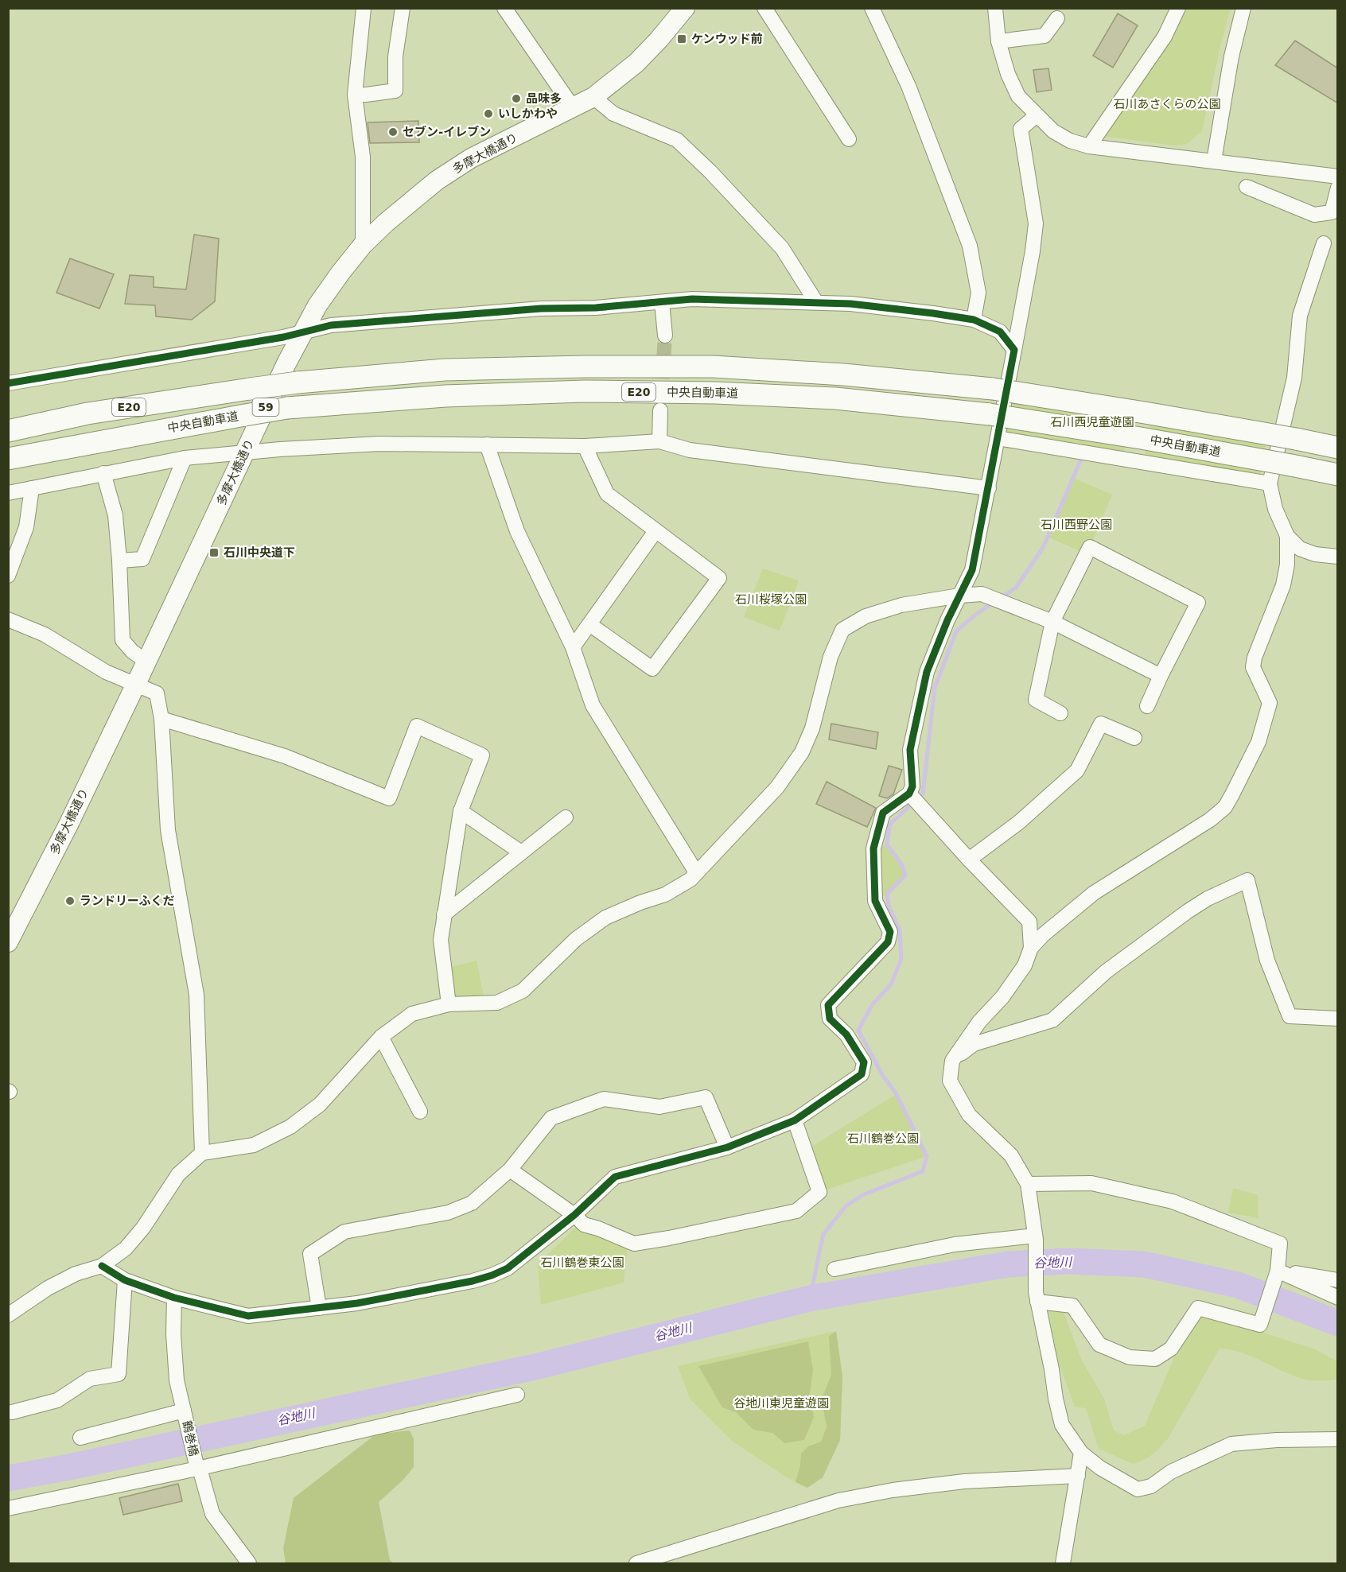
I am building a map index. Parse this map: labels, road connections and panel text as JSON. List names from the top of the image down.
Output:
{
  "streets": {
    "highway": ["E20", "中央自動車道"],
    "main road": ["多摩大橋通り", "59"],
    "street": ["鶴巻橋"]
  },
  "water": ["谷地川"],
  "parks": [
    "石川あさくらの公園",
    "石川西児童遊園",
    "石川西野公園",
    "石川桜塚公園",
    "石川鶴巻公園",
    "石川鶴巻東公園",
    "谷地川東児童遊園"
  ],
  "places": {
    "transit": ["ケンウッド前", "石川中央道下"],
    "other": [
      "品味多",
      "いしかわや",
      "セブン-イレブン",
      "ランドリーふくだ"
    ]
  }
}
